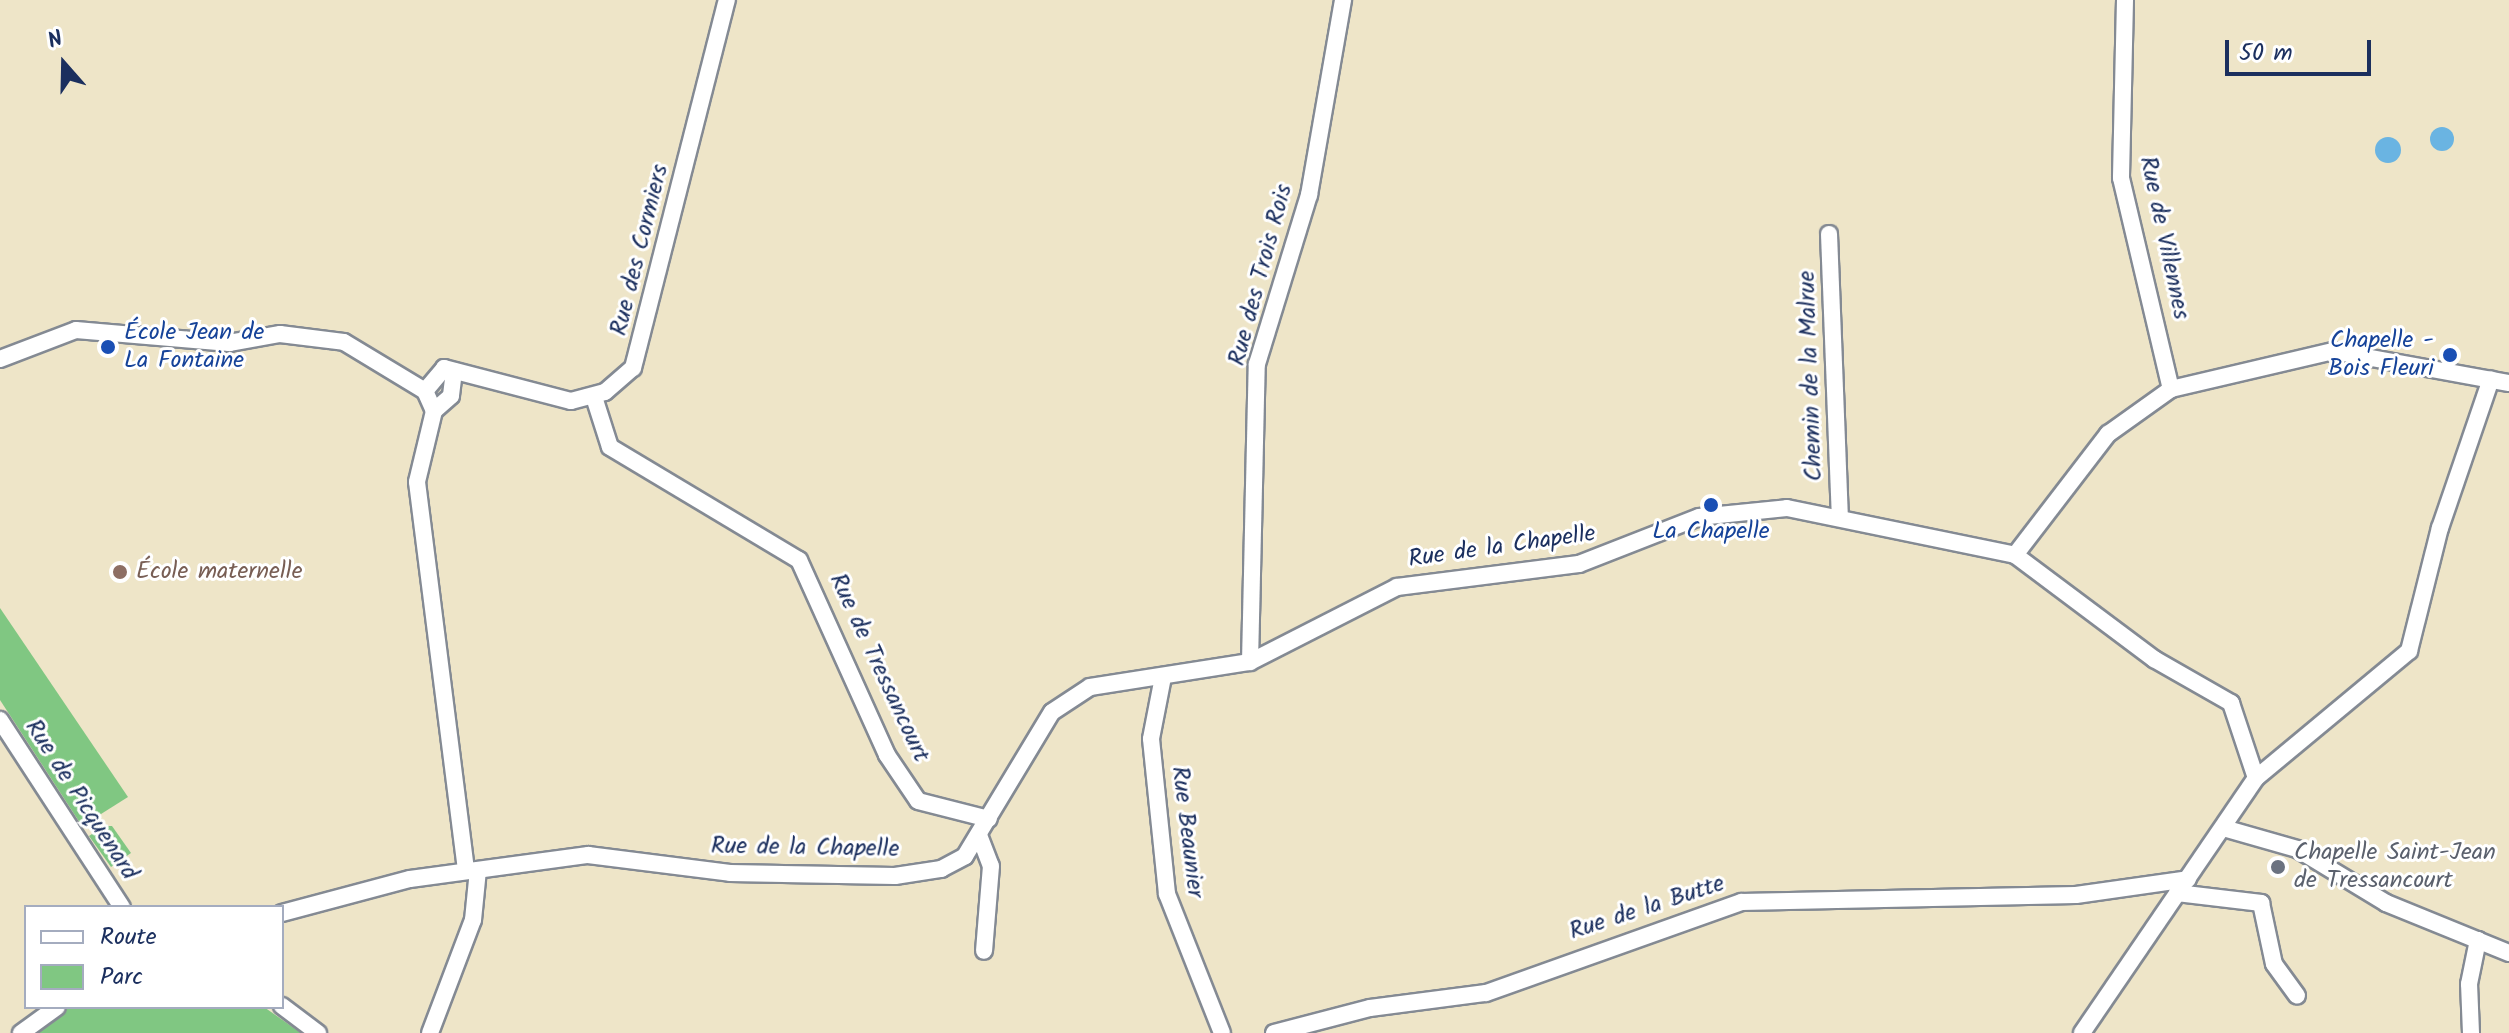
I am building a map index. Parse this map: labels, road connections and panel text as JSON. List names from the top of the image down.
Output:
{
  "streets": {
    "street": [
      "Rue de Villennes",
      "Rue des Cormiers",
      "Rue des Trois Rois",
      "Chemin de la Malrue",
      "Rue de la Chapelle",
      "Rue de Tressancourt",
      "Rue de Picquenard",
      "Rue Beaunier",
      "Rue de la Butte"
    ]
  },
  "crossings": [
    ["Rue des Cormiers", "Rue de Tressancourt"],
    ["Rue des Trois Rois", "Rue de la Chapelle"],
    ["Chemin de la Malrue", "Rue de la Chapelle"],
    ["Rue de la Chapelle", "Rue de Tressancourt"],
    ["Rue de la Chapelle", "Rue Beaunier"]
  ],
  "places": [
    "École Jean de La Fontaine",
    "Chapelle - Bois Fleuri",
    "La Chapelle",
    "École maternelle",
    "Chapelle Saint-Jean de Tressancourt"
  ],
  "legend": ["Route", "Parc"],
  "scale_bar": "50 m",
  "north": "top"
}
